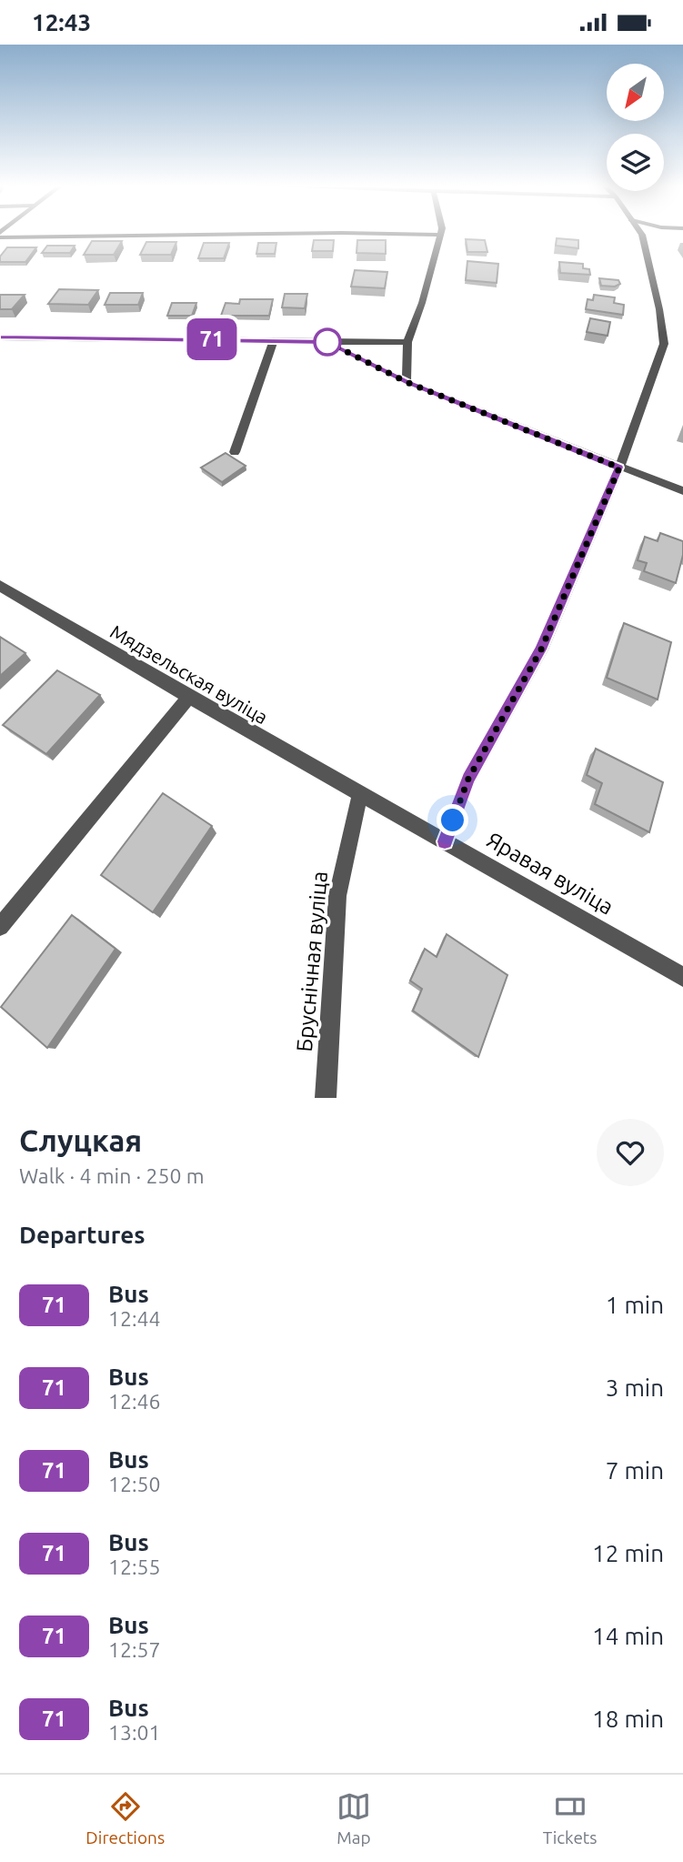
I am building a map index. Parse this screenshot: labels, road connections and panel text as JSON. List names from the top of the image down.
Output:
{
  "streets": {
    "street": ["Мядзельская вуліца", "Яравая вуліца", "Бруснічная вуліца"]
  },
  "crossings": [
    ["Мядзельская вуліца", "Яравая вуліца"],
    ["Мядзельская вуліца", "Бруснічная вуліца"],
    ["Яравая вуліца", "Бруснічная вуліца"]
  ],
  "lines": ["bus line 71"],
  "north": "bottom left",
  "page": {
    "status": "12:43",
    "on_map": "71",
    "heading": [
      ["Слуцкая", "Walk · 4 min · 250 m"],
      "Departures"
    ],
    "list": [
      {
        "mark": "71",
        "name": "Bus",
        "note": "12:44",
        "value": "1 min"
      },
      {
        "mark": "71",
        "name": "Bus",
        "note": "12:46",
        "value": "3 min"
      },
      {
        "mark": "71",
        "name": "Bus",
        "note": "12:50",
        "value": "7 min"
      },
      {
        "mark": "71",
        "name": "Bus",
        "note": "12:55",
        "value": "12 min"
      },
      {
        "mark": "71",
        "name": "Bus",
        "note": "12:57",
        "value": "14 min"
      },
      {
        "mark": "71",
        "name": "Bus",
        "note": "13:01",
        "value": "18 min"
      }
    ],
    "tabs": ["Directions", "Map", "Tickets"]
  }
}
